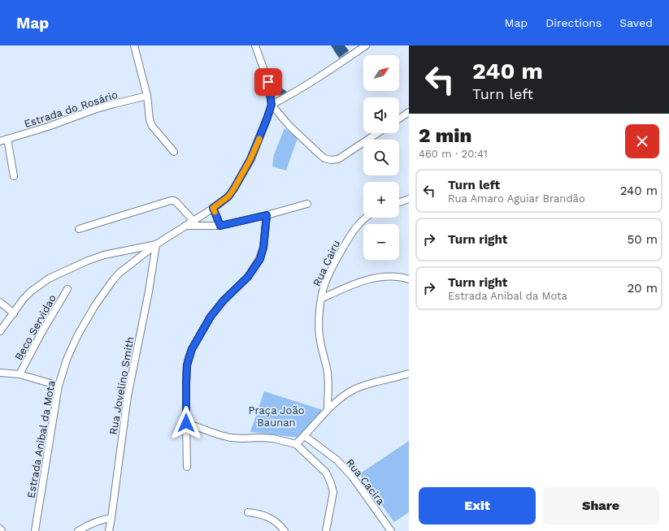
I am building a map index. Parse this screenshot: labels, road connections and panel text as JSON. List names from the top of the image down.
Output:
{
  "streets": {
    "street": [
      "Estrada do Rosário",
      "Rua Cairu",
      "Beco Servidao",
      "Rua Jovelino Smith",
      "Estrada Anibal da Mota",
      "Rua Cacira"
    ]
  },
  "crossings": [
    ["Rua Jovelino Smith", "Estrada Anibal da Mota"]
  ],
  "parks": ["Praça João Baunan"],
  "north": "top right",
  "page": {
    "header": "Map",
    "nav": ["Map", "Directions", "Saved"],
    "turn": ["240 m", "Turn left"],
    "map_buttons": ["+", "−"],
    "heading": ["2 min", "460 m · 20:41"],
    "list": [
      {
        "name": "Turn left",
        "note": "Rua Amaro Aguiar Brandão",
        "value": "240 m"
      },
      {
        "name": "Turn right",
        "value": "50 m"
      },
      {
        "name": "Turn right",
        "note": "Estrada Anibal da Mota",
        "value": "20 m"
      }
    ],
    "buttons": ["Exit", "Share"]
  }
}
